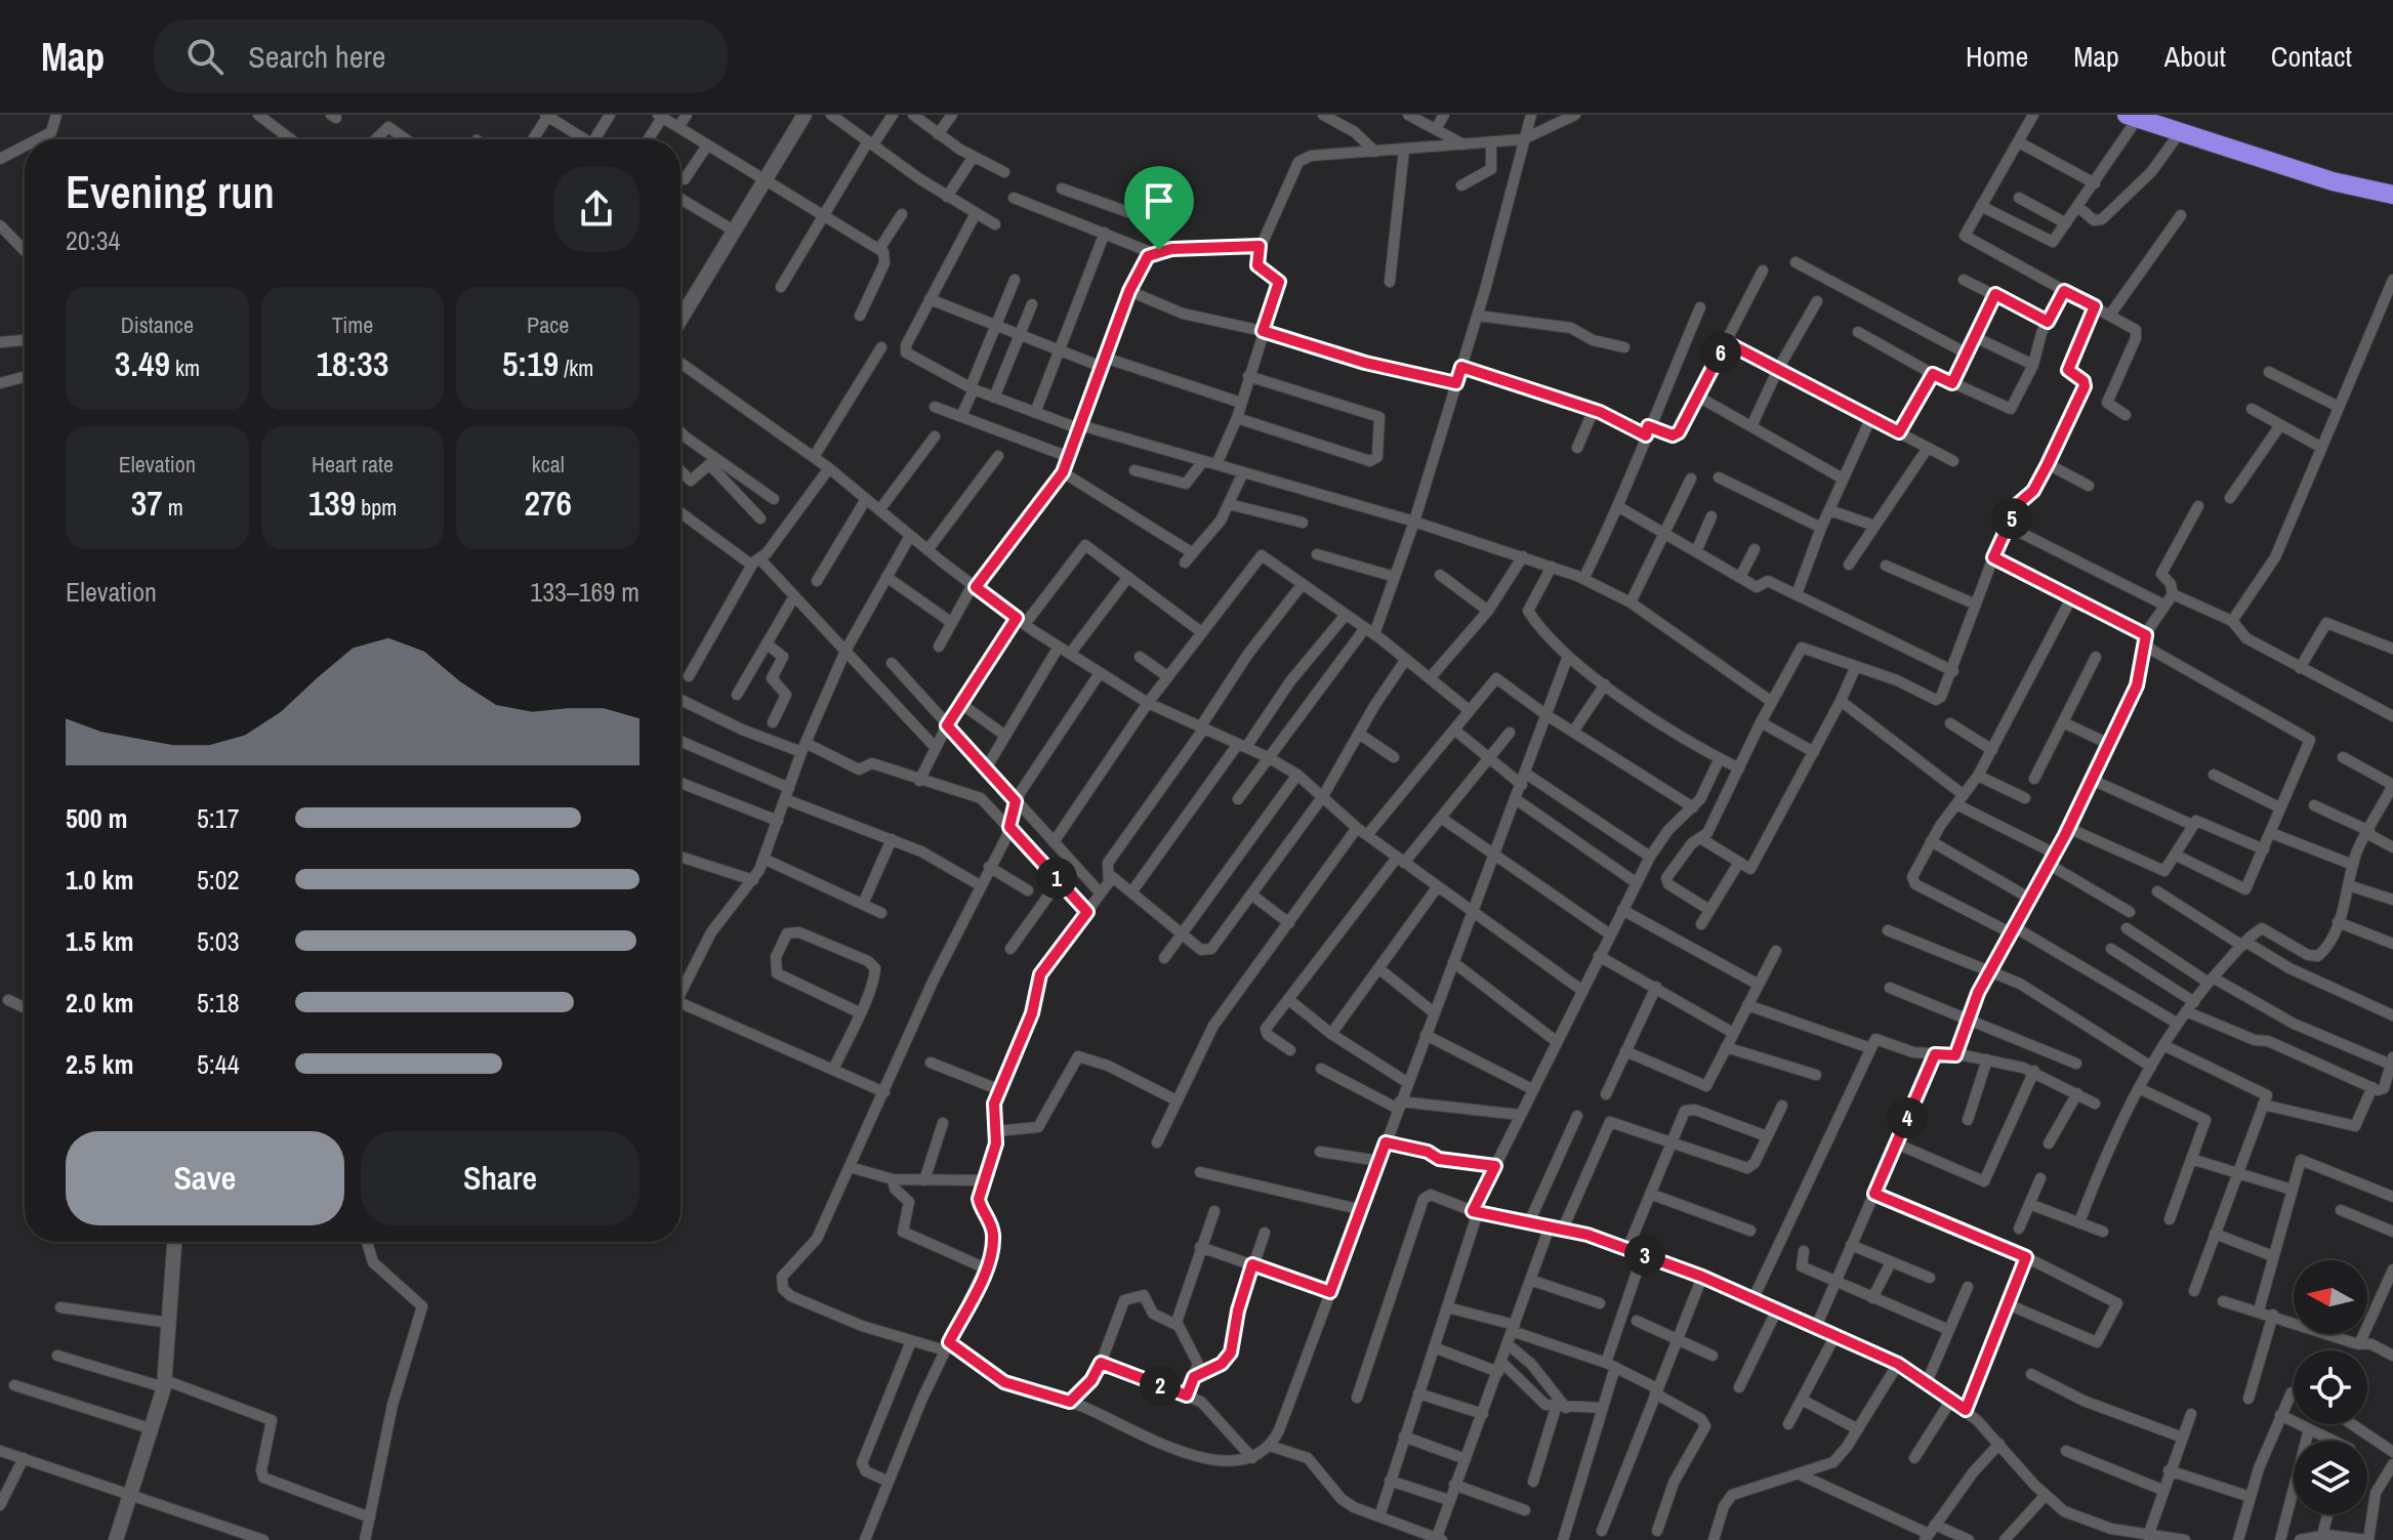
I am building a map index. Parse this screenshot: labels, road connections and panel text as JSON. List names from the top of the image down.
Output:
{
  "north": "left",
  "page": {
    "header": "Map",
    "search": "Search here",
    "nav": [
      "Home",
      "Map",
      "About",
      "Contact"
    ],
    "heading": ["Evening run", "20:34"],
    "stats": [
      ["Distance", "3.49 km"],
      ["Time", "18:33"],
      ["Pace", "5:19 /km"],
      ["Elevation", "37 m"],
      ["Heart rate", "139 bpm"],
      ["kcal", "276"]
    ],
    "pins": [
      "6",
      "5",
      "1",
      "4",
      "3",
      "2"
    ],
    "chart": ["Elevation", "133–169 m"],
    "list": [
      {
        "name": "500 m",
        "note": "5:17"
      },
      {
        "name": "1.0 km",
        "note": "5:02"
      },
      {
        "name": "1.5 km",
        "note": "5:03"
      },
      {
        "name": "2.0 km",
        "note": "5:18"
      },
      {
        "name": "2.5 km",
        "note": "5:44"
      }
    ],
    "buttons": ["Save", "Share"]
  }
}
